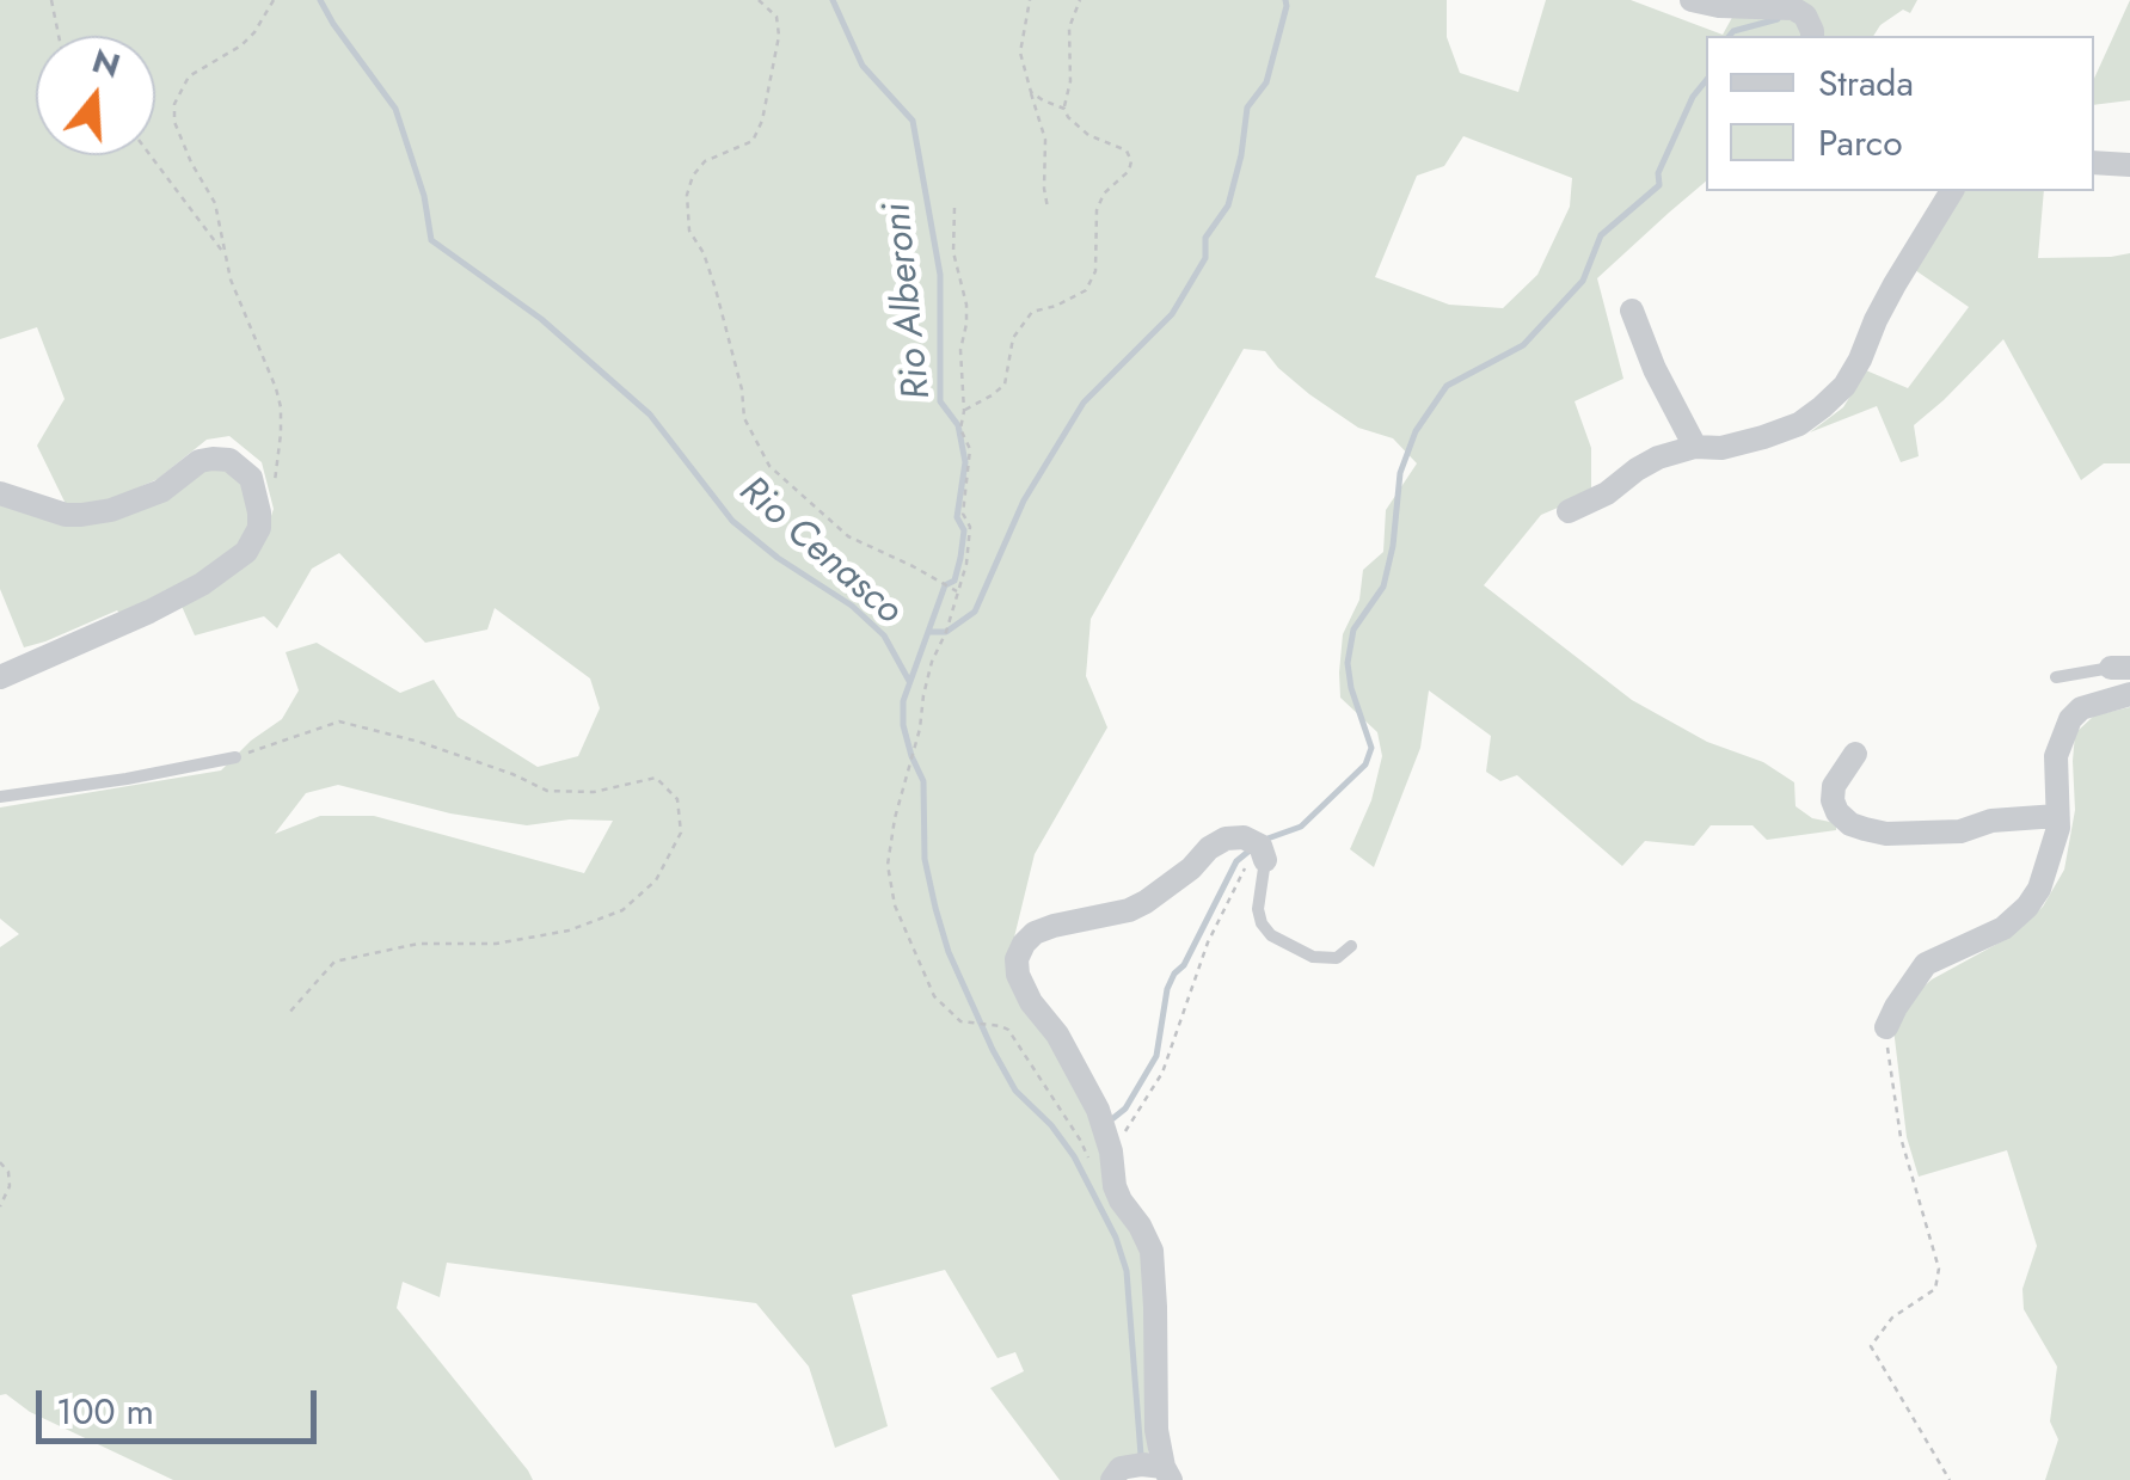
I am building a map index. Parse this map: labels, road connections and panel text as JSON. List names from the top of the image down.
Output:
{
  "water": ["Rio Alberoni", "Rio Cenasco"],
  "legend": ["Strada", "Parco"],
  "scale_bar": "100 m",
  "north": "top"
}
